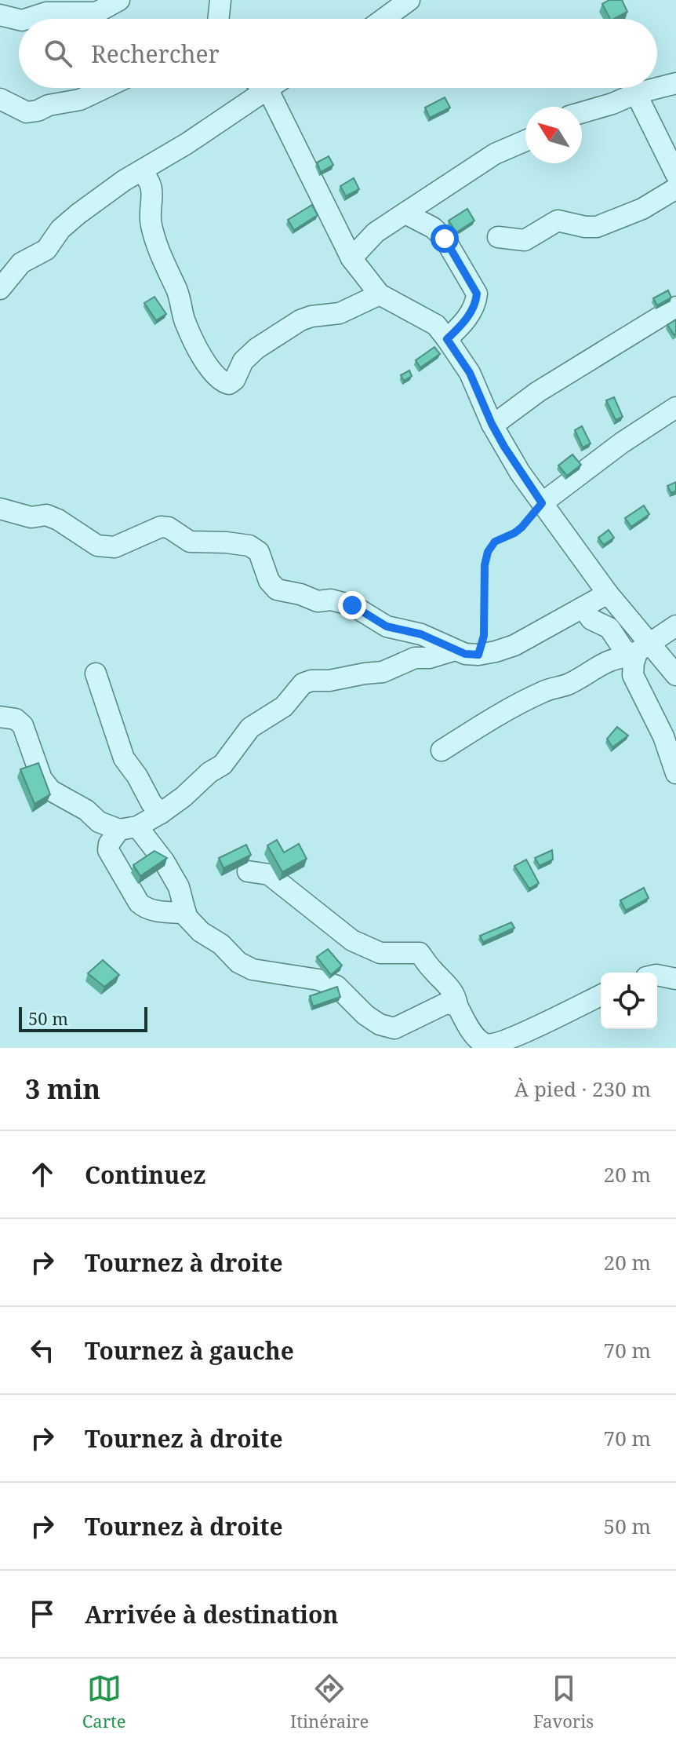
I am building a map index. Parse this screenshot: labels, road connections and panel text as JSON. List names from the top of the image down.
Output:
{
  "scale_bar": "50 m",
  "north": "top left",
  "page": {
    "search": "Rechercher",
    "scale": "50 m",
    "heading": ["3 min", "À pied · 230 m"],
    "list": [
      ["Continuez", "20 m"],
      ["Tournez à droite", "20 m"],
      ["Tournez à gauche", "70 m"],
      ["Tournez à droite", "70 m"],
      ["Tournez à droite", "50 m"],
      "Arrivée à destination"
    ],
    "nav": ["Carte", "Itinéraire", "Favoris"]
  }
}
